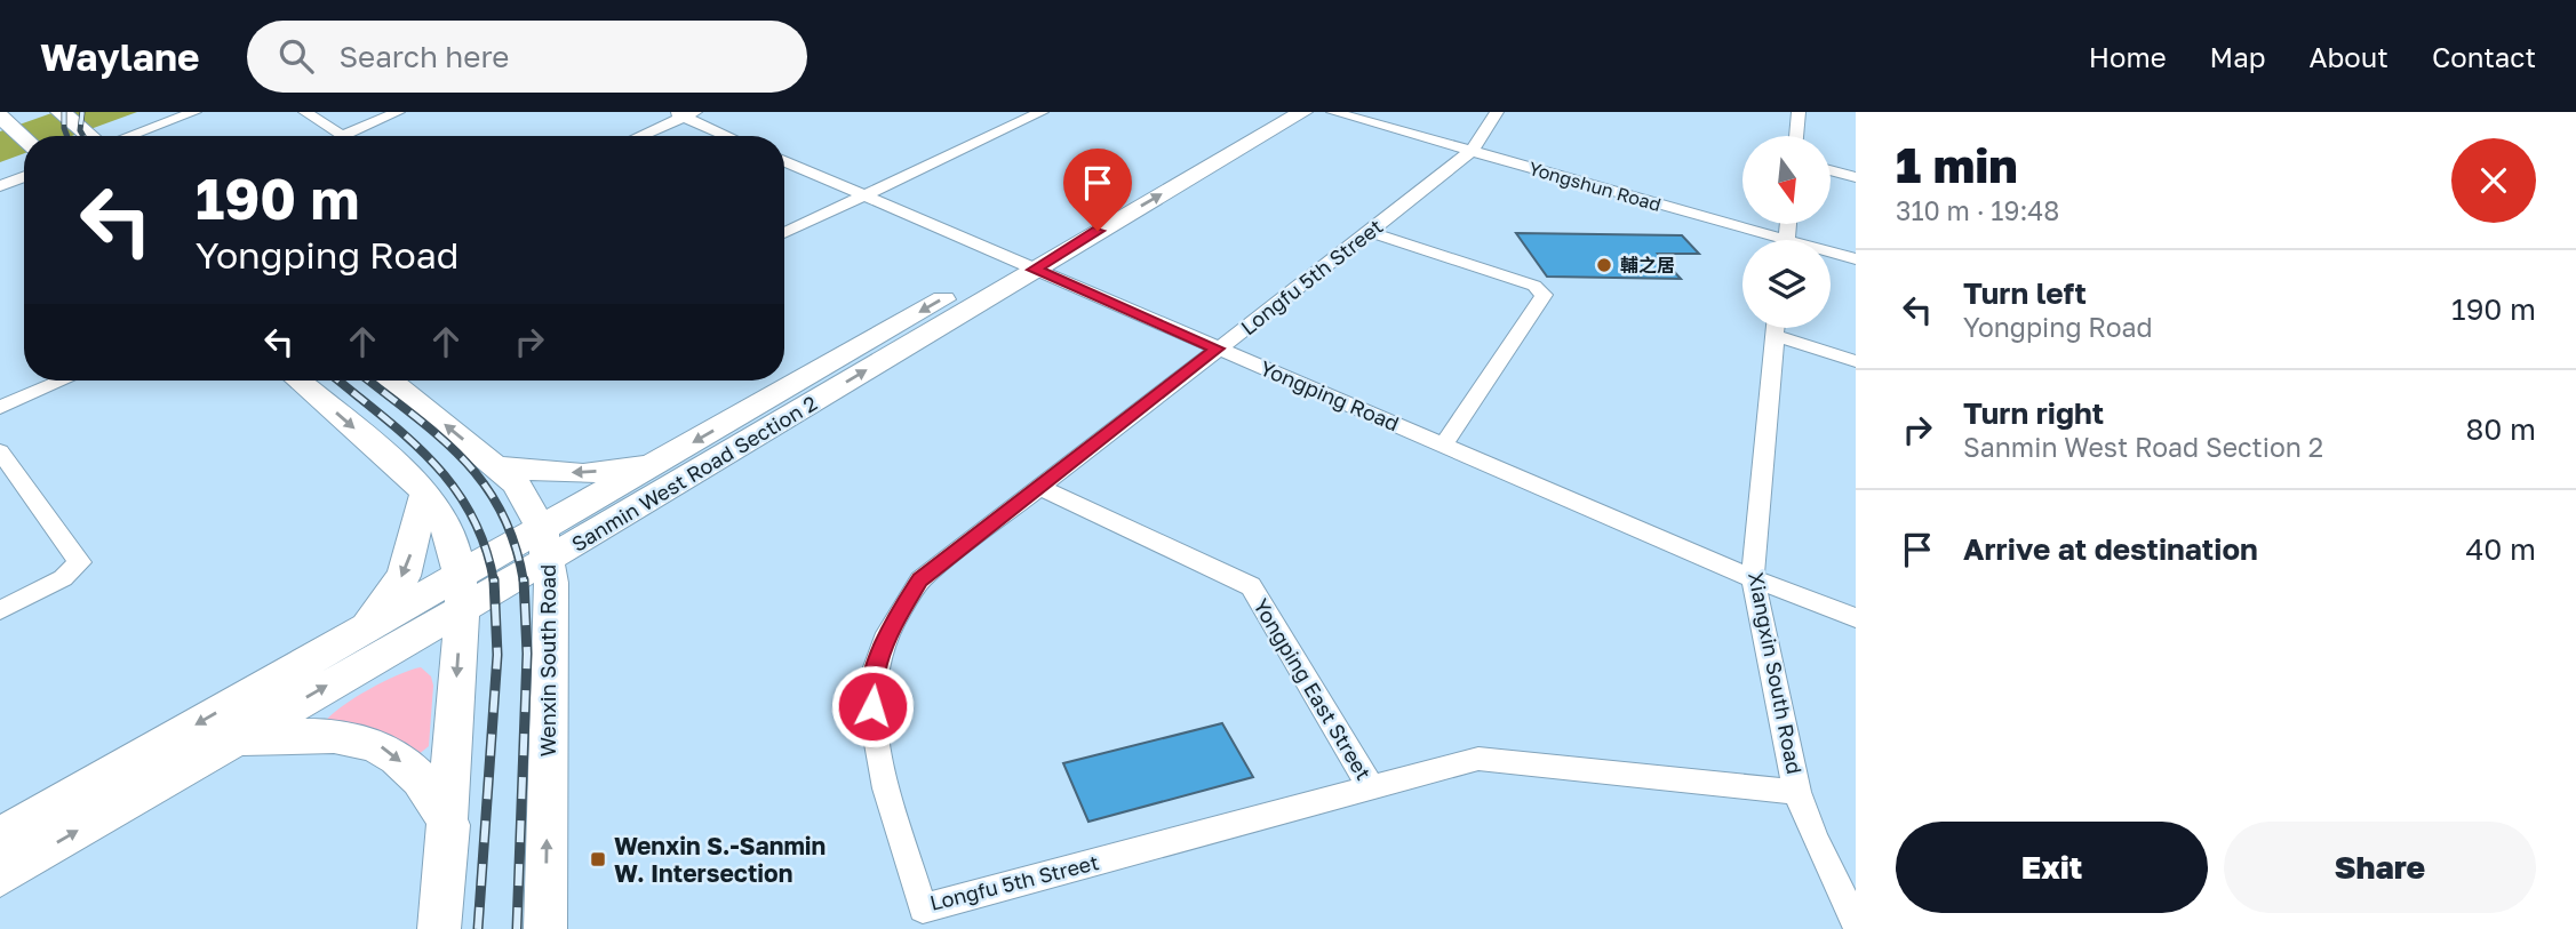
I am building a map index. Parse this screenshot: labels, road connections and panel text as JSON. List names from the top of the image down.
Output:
{
  "streets": {
    "street": [
      "Yongshun Road",
      "Longfu 5th Street",
      "Yongping Road",
      "Sanmin West Road Section 2",
      "Wenxin South Road",
      "Xiangxin South Road",
      "Yongping East Street"
    ]
  },
  "crossings": [
    ["Yongshun Road", "Longfu 5th Street"],
    ["Longfu 5th Street", "Yongping Road"],
    ["Longfu 5th Street", "Xiangxin South Road"],
    ["Longfu 5th Street", "Yongping East Street"],
    ["Yongping Road", "Sanmin West Road Section 2"],
    ["Yongping Road", "Xiangxin South Road"],
    ["Sanmin West Road Section 2", "Wenxin South Road"]
  ],
  "places": {
    "other": ["輔之居"],
    "transit": ["Wenxin S.-Sanmin W. Intersection"]
  },
  "north": "bottom",
  "page": {
    "header": "Waylane",
    "search": "Search here",
    "nav": [
      "Home",
      "Map",
      "About",
      "Contact"
    ],
    "heading": ["1 min", "310 m · 19:48"],
    "turn": ["190 m", "Yongping Road"],
    "list": [
      {
        "name": "Turn left",
        "note": "Yongping Road",
        "value": "190 m"
      },
      {
        "name": "Turn right",
        "note": "Sanmin West Road Section 2",
        "value": "80 m"
      },
      {
        "name": "Arrive at destination",
        "value": "40 m"
      }
    ],
    "buttons": ["Exit", "Share"]
  }
}
